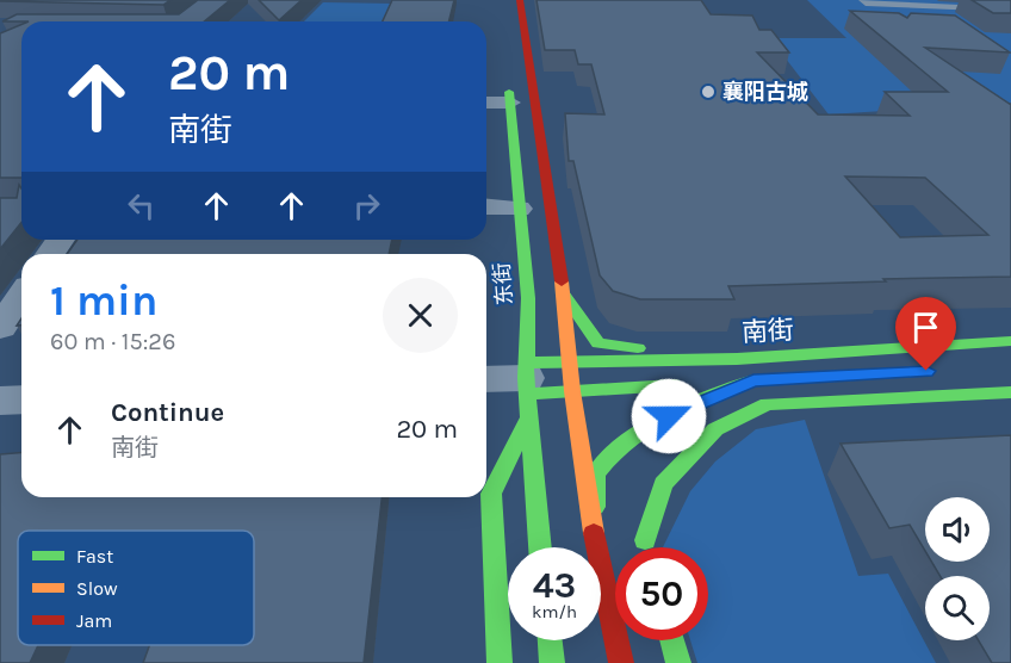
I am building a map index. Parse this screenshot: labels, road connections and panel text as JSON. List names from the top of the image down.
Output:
{
  "streets": {
    "main road": ["东街", "南街"]
  },
  "crossings": [
    ["东街", "南街"]
  ],
  "places": ["襄阳古城"],
  "legend": ["Fast", "Slow", "Jam"],
  "page": {
    "turn": ["20 m", "南街"],
    "heading": ["1 min", "60 m · 15:26"],
    "list": [
      {
        "name": "Continue",
        "note": "南街",
        "value": "20 m"
      }
    ],
    "speed": "43 km/h",
    "limit": "50"
  }
}
